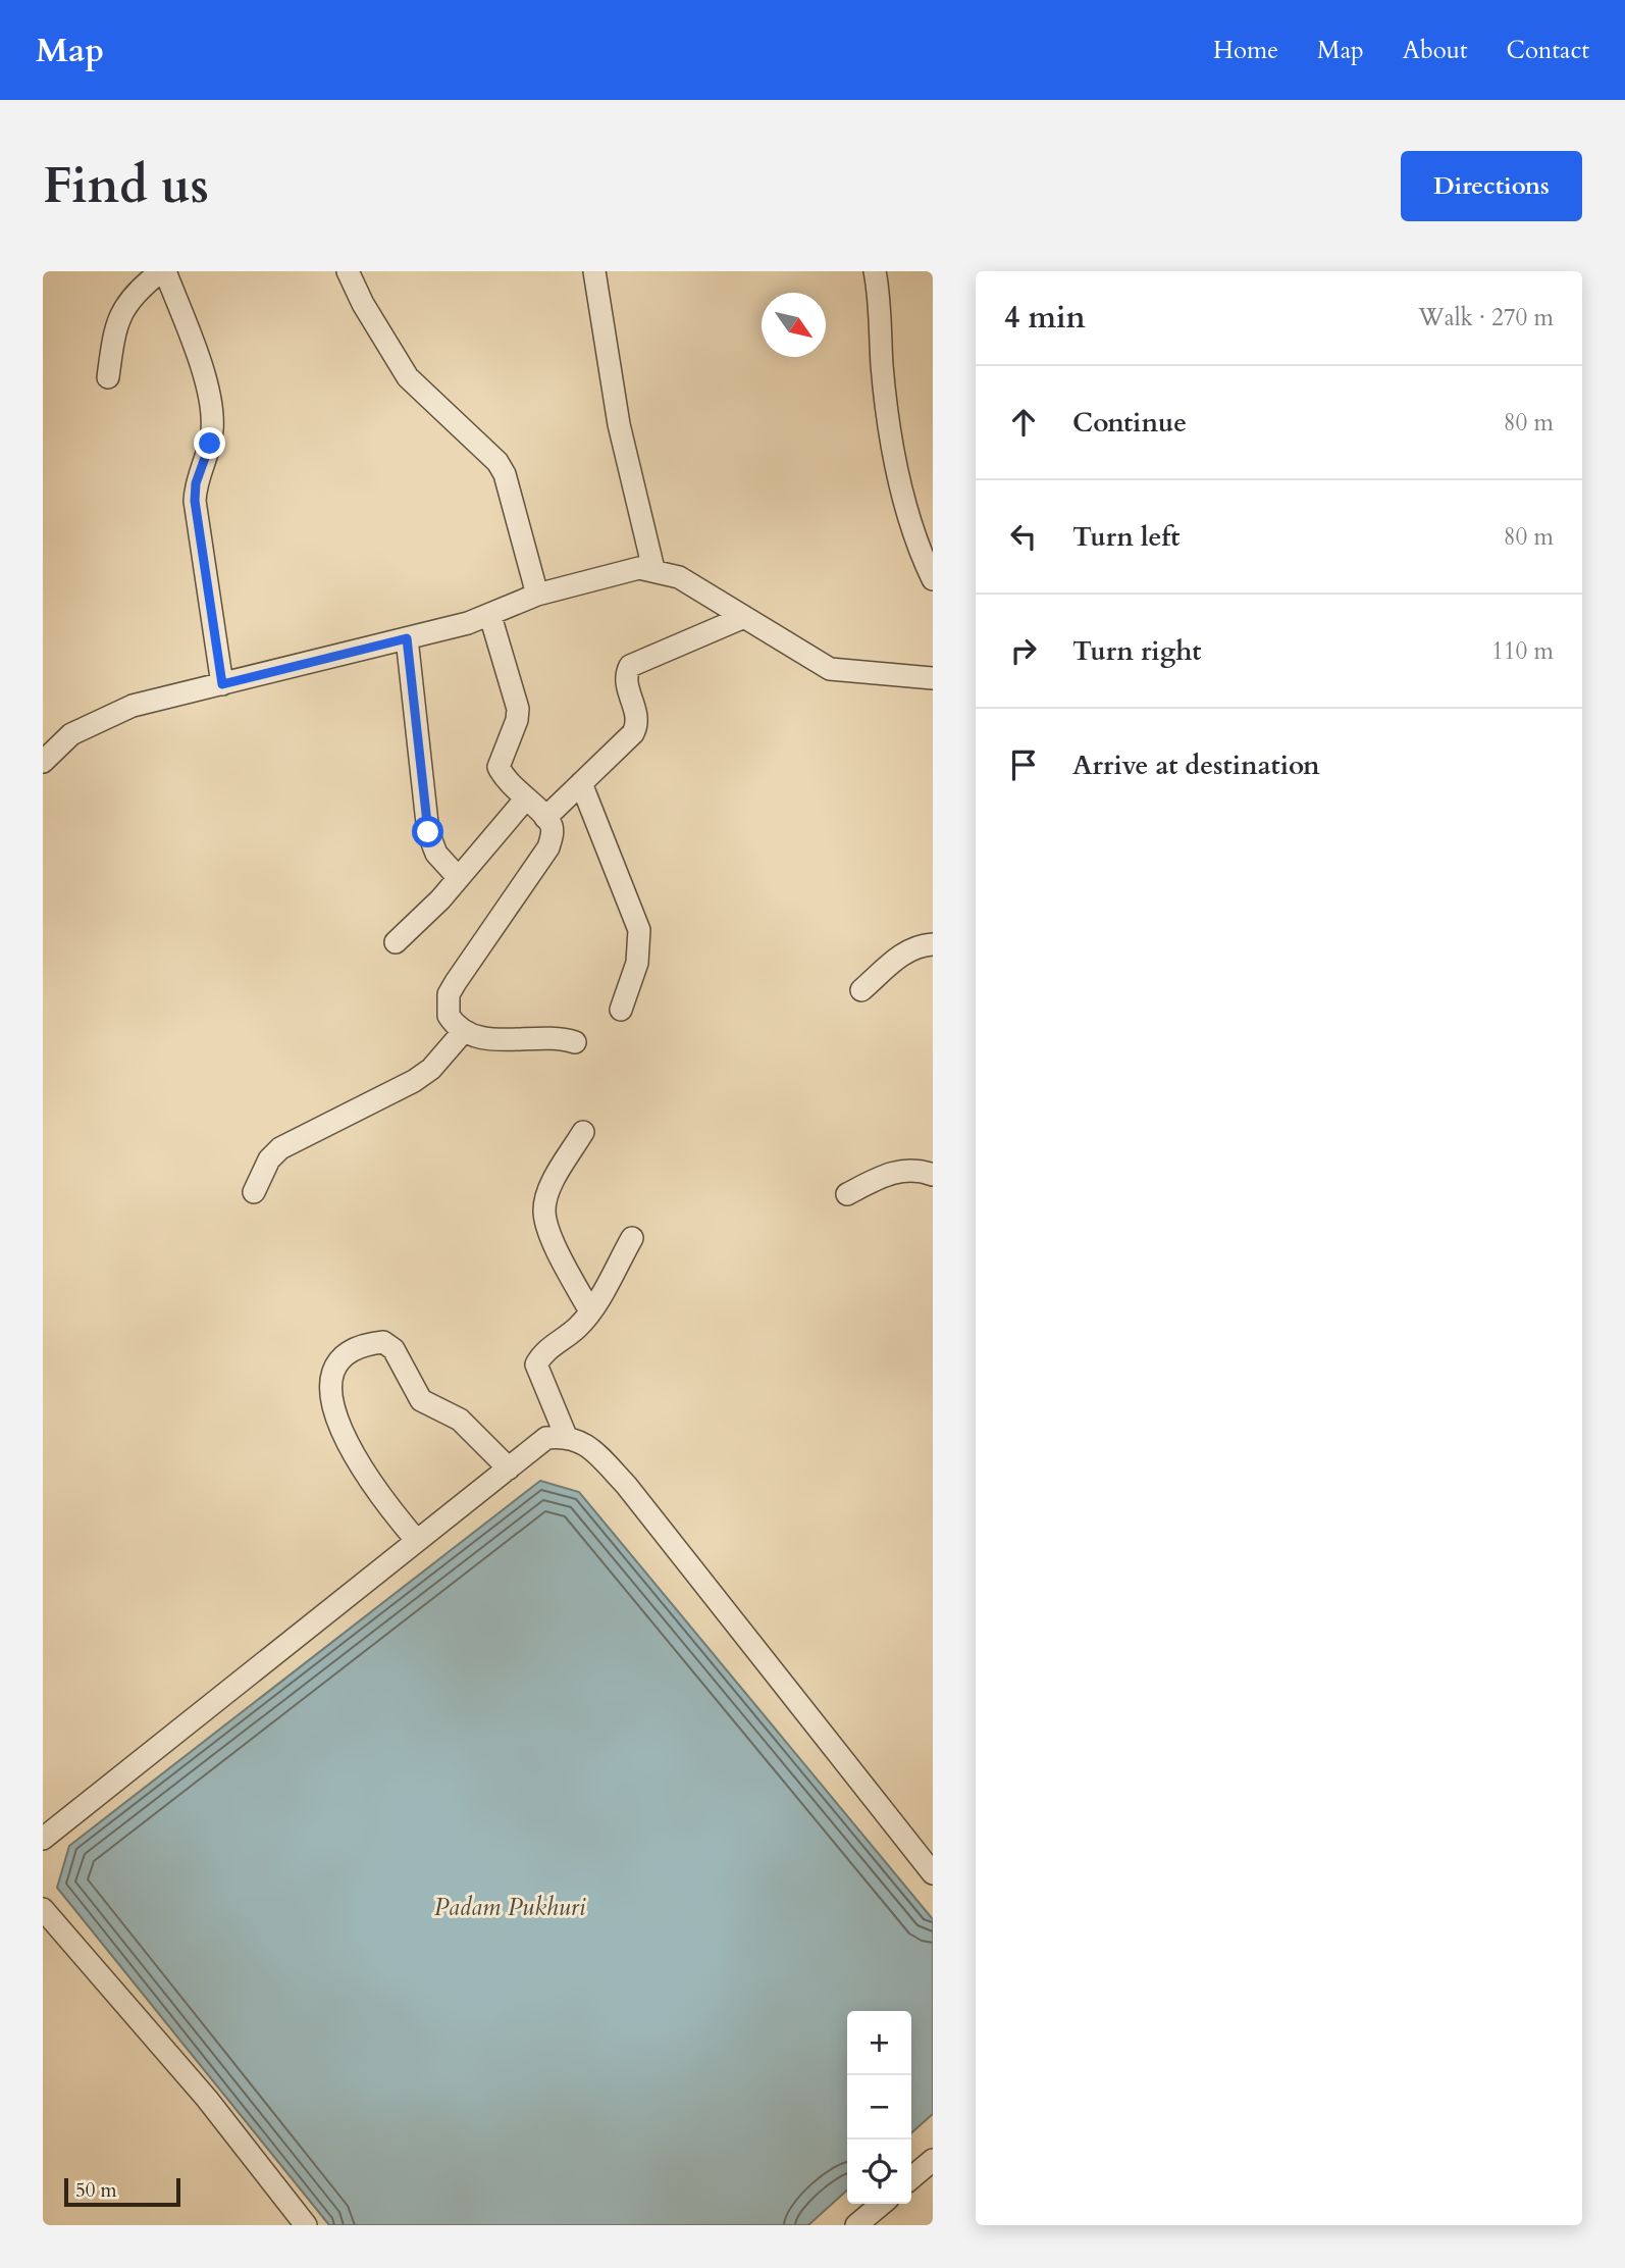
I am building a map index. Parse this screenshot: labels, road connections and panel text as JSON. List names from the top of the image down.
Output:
{
  "water": ["Padam Pukhuri"],
  "scale_bar": "50 m",
  "north": "bottom right",
  "page": {
    "header": "Map",
    "nav": [
      "Home",
      "Map",
      "About",
      "Contact"
    ],
    "buttons": "Directions",
    "title": "Find us",
    "heading": ["4 min", "Walk · 270 m"],
    "list": [
      ["Continue", "80 m"],
      ["Turn left", "80 m"],
      ["Turn right", "110 m"],
      "Arrive at destination"
    ],
    "map_buttons": ["+", "−"],
    "scale": "50 m"
  }
}
